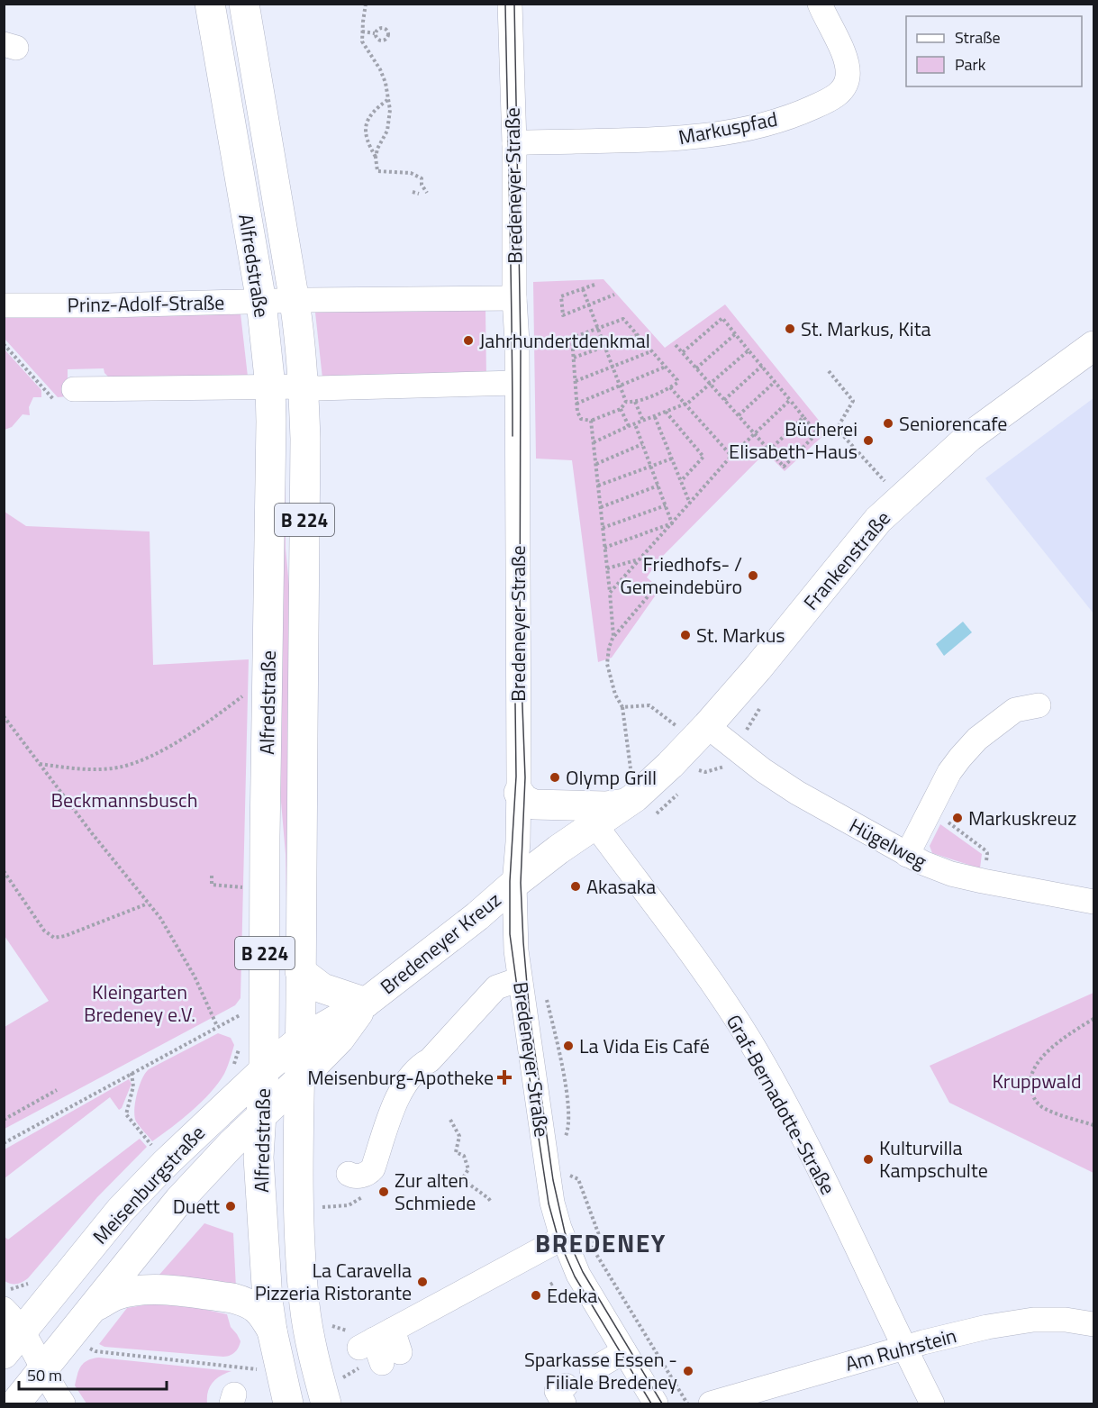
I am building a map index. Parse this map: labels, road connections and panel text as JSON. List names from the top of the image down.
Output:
{
  "streets": {
    "main road": [
      "Alfredstraße",
      "B 224",
      "Frankenstraße",
      "Bredeneyer Kreuz",
      "Meisenburgstraße"
    ],
    "street": [
      "Markuspfad",
      "Bredeneyer Straße",
      "Prinz-Adolf-Straße",
      "Hügelweg",
      "Graf-Bernadotte-Straße",
      "Am Ruhrstein"
    ]
  },
  "crossings": [
    ["Markuspfad", "Bredeneyer Straße"],
    ["Bredeneyer Straße", "Prinz-Adolf-Straße"],
    ["Bredeneyer Straße", "Frankenstraße"],
    ["Bredeneyer Straße", "Bredeneyer Kreuz"],
    ["Alfredstraße", "Prinz-Adolf-Straße"],
    ["Alfredstraße", "Bredeneyer Kreuz"],
    ["Alfredstraße", "Meisenburgstraße"],
    ["Frankenstraße", "Hügelweg"],
    ["Frankenstraße", "Bredeneyer Kreuz"],
    ["Frankenstraße", "Graf-Bernadotte-Straße"],
    ["Bredeneyer Kreuz", "Meisenburgstraße"],
    ["Graf-Bernadotte-Straße", "Am Ruhrstein"]
  ],
  "districts": ["BREDENEY"],
  "parks": ["Beckmannsbusch", "Kleingarten Bredeney e.V.", "Kruppwald"],
  "places": {
    "other": [
      "St. Markus, Kita",
      "Jahrhundertdenkmal",
      "Seniorencafe",
      "Bücherei Elisabeth-Haus",
      "Friedhofs- / Gemeindebüro",
      "St. Markus",
      "Olymp Grill",
      "Markuskreuz",
      "Akasaka",
      "La Vida Eis Café",
      "Kulturvilla Kampschulte",
      "Zur alten Schmiede",
      "Duett",
      "La Caravella Pizzeria Ristorante",
      "Edeka",
      "Sparkasse Essen - Filiale Bredeney"
    ],
    "health": ["Meisenburg-Apotheke"]
  },
  "legend": ["Straße", "Park"],
  "scale_bar": "50 m"
}
